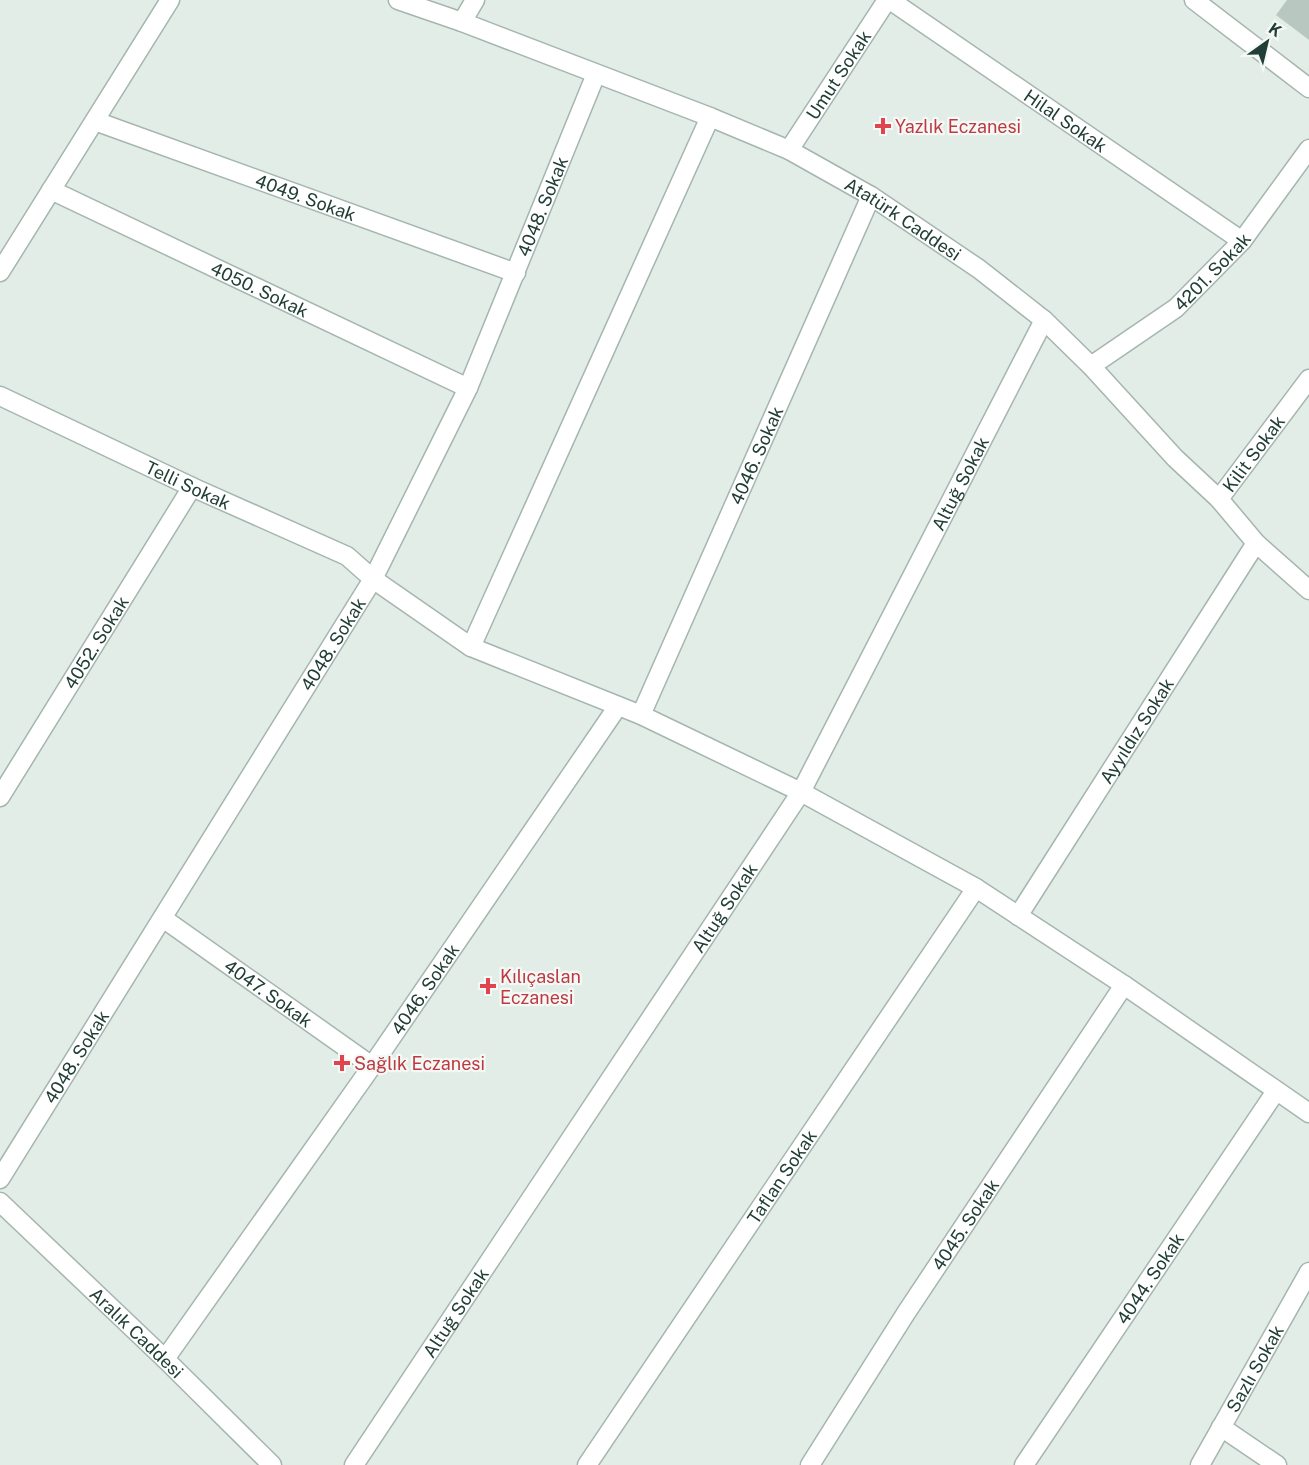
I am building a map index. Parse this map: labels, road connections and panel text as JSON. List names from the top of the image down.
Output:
{
  "streets": {
    "street": [
      "Umut Sokak",
      "Hilal Sokak",
      "4049. Sokak",
      "4048. Sokak",
      "Atatürk Caddesi",
      "4201. Sokak",
      "4050. Sokak",
      "Kilit Sokak",
      "4046. Sokak",
      "Altuğ Sokak",
      "Telli Sokak",
      "4052. Sokak",
      "Ayyıldız Sokak",
      "4047. Sokak",
      "Taflan Sokak",
      "4045. Sokak",
      "4044. Sokak",
      "Aralık Caddesi",
      "Sazlı Sokak"
    ]
  },
  "crossings": [
    ["Umut Sokak", "Hilal Sokak"],
    ["Umut Sokak", "Atatürk Caddesi"],
    ["Hilal Sokak", "4201. Sokak"],
    ["4049. Sokak", "4048. Sokak"],
    ["4048. Sokak", "Atatürk Caddesi"],
    ["4048. Sokak", "4050. Sokak"],
    ["4048. Sokak", "Telli Sokak"],
    ["4048. Sokak", "4047. Sokak"],
    ["Atatürk Caddesi", "4201. Sokak"],
    ["Atatürk Caddesi", "Kilit Sokak"],
    ["Atatürk Caddesi", "4046. Sokak"],
    ["Atatürk Caddesi", "Altuğ Sokak"],
    ["Atatürk Caddesi", "Ayyıldız Sokak"],
    ["4046. Sokak", "Telli Sokak"],
    ["4046. Sokak", "4047. Sokak"],
    ["4046. Sokak", "Aralık Caddesi"],
    ["Altuğ Sokak", "Telli Sokak"],
    ["Telli Sokak", "4052. Sokak"],
    ["Telli Sokak", "Ayyıldız Sokak"],
    ["Telli Sokak", "Taflan Sokak"],
    ["Telli Sokak", "4045. Sokak"],
    ["Telli Sokak", "4044. Sokak"]
  ],
  "places": {
    "health": ["Yazlık Eczanesi", "Kılıçaslan Eczanesi", "Sağlık Eczanesi"]
  },
  "north": "top right"
}
